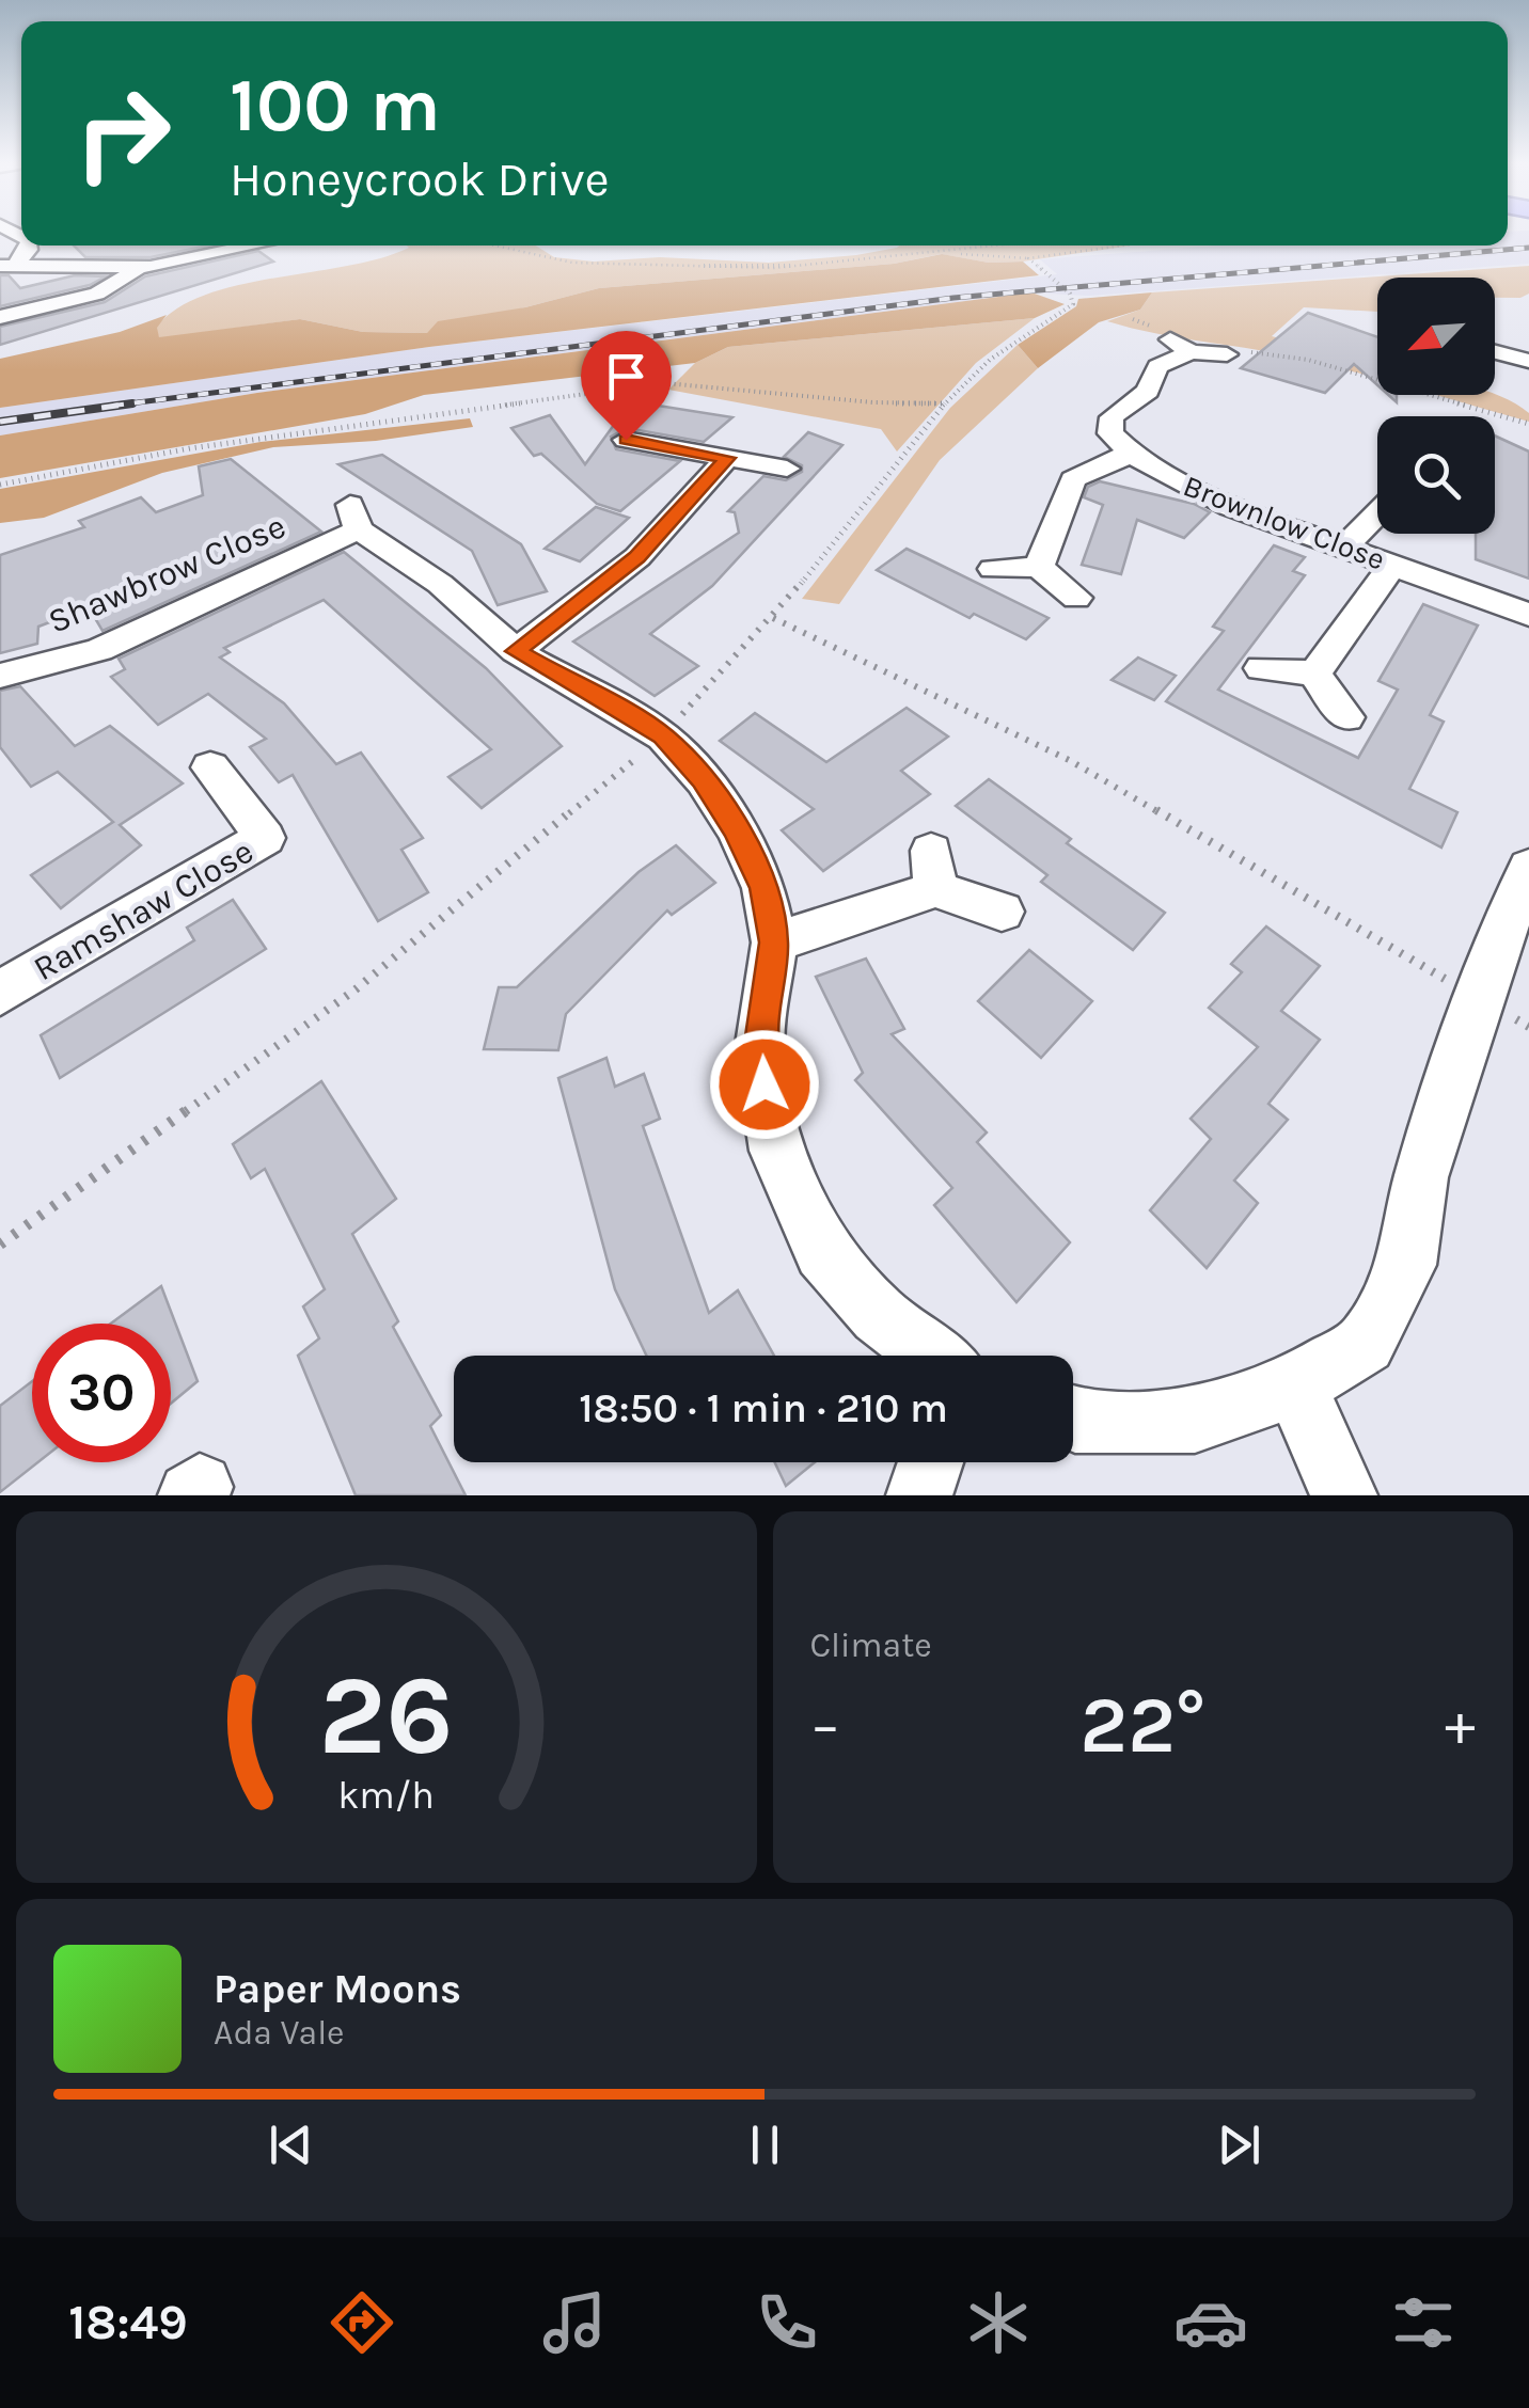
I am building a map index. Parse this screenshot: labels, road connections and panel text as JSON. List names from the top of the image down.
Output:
{
  "streets": {
    "street": ["Brownlow Close", "Shawbrow Close", "Ramshaw Close"]
  },
  "north": "bottom left",
  "page": {
    "turn": ["100 m", "Honeycrook Drive"],
    "limit": "30",
    "trip": "18:50 · 1 min · 210 m",
    "tile": "Climate",
    "heat": ["−", "22°", "+"],
    "song": ["Paper Moons", "Ada Vale"],
    "tabs": "18:49",
    "gauge": ["26", "km/h"]
  }
}
